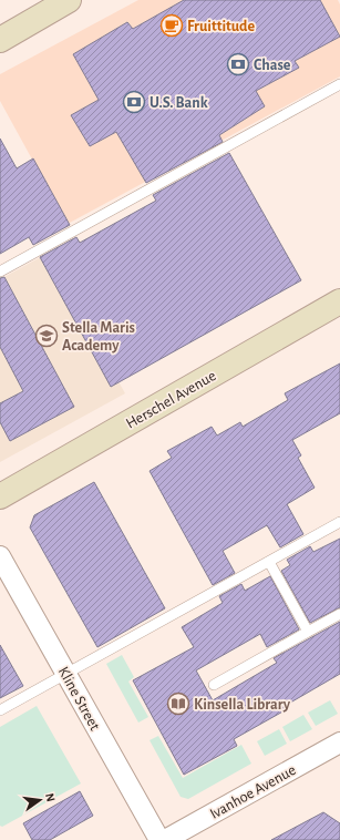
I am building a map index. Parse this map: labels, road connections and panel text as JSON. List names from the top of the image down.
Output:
{
  "streets": {
    "street": ["Herschel Avenue", "Kline Street", "Ivanhoe Avenue"]
  },
  "places": {
    "cafe": ["Fruittitude"],
    "bank": ["Chase", "U.S. Bank"],
    "school or university": ["Stella Maris Academy"],
    "library": ["Kinsella Library"]
  },
  "north": "right"
}
